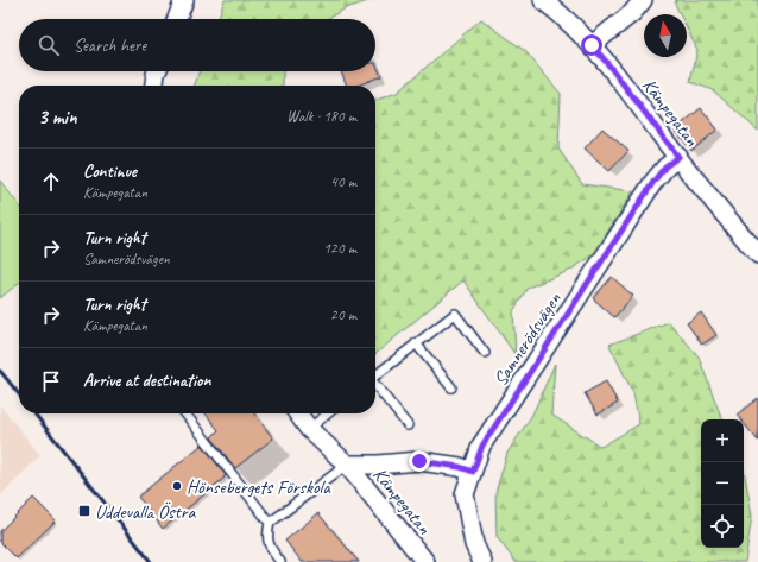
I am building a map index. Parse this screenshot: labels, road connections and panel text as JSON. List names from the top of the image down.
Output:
{
  "streets": {
    "street": ["Kämpegatan", "Samnerödsvägen"]
  },
  "crossings": [
    ["Kämpegatan", "Samnerödsvägen"]
  ],
  "places": {
    "other": ["Hönsebergets Förskola"],
    "transit": ["Uddevalla Östra"]
  },
  "north": "top",
  "page": {
    "search": "Search here",
    "heading": ["3 min", "Walk · 180 m"],
    "list": [
      ["Continue", "Kämpegatan", "40 m"],
      ["Turn right", "Samnerödsvägen", "120 m"],
      ["Turn right", "Kämpegatan", "20 m"],
      "Arrive at destination"
    ],
    "map_buttons": ["+", "−"]
  }
}
